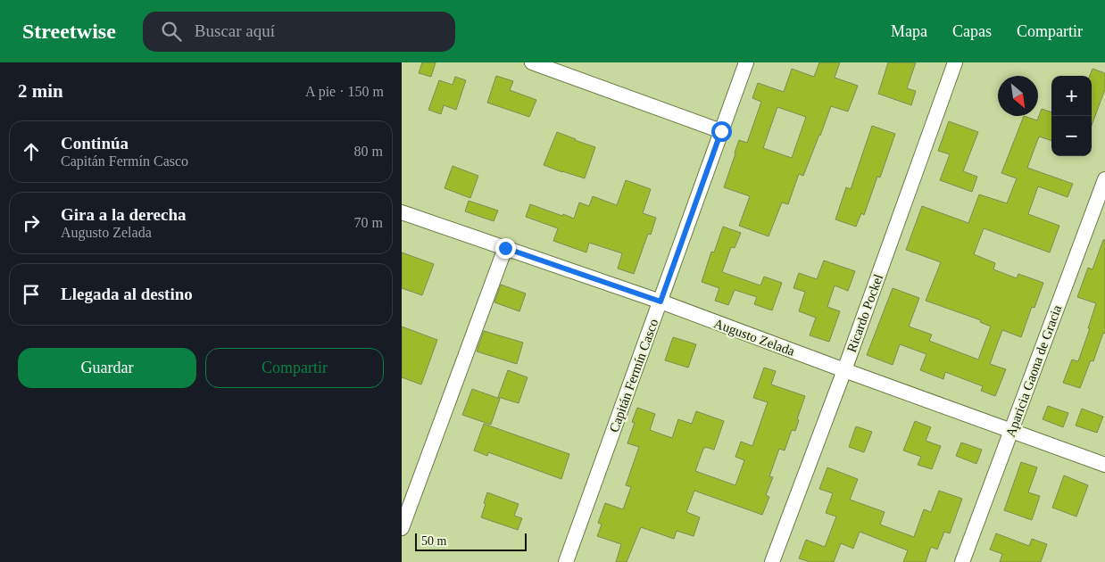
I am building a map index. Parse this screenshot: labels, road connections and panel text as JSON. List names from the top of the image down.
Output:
{
  "streets": {
    "street": [
      "Ricardo Pockel",
      "Augusto Zelada",
      "Aparicia Gaona de Gracia",
      "Capitán Fermín Casco"
    ]
  },
  "crossings": [
    ["Ricardo Pockel", "Augusto Zelada"],
    ["Augusto Zelada", "Aparicia Gaona de Gracia"],
    ["Augusto Zelada", "Capitán Fermín Casco"]
  ],
  "scale_bar": "50 m",
  "north": "bottom right",
  "page": {
    "header": "Streetwise",
    "search": "Buscar aquí",
    "nav": ["Mapa", "Capas", "Compartir"],
    "heading": ["2 min", "A pie · 150 m"],
    "map_buttons": ["+", "−"],
    "list": [
      ["Continúa", "Capitán Fermín Casco", "80 m"],
      ["Gira a la derecha", "Augusto Zelada", "70 m"],
      "Llegada al destino"
    ],
    "buttons": ["Guardar", "Compartir"],
    "scale": "50 m"
  }
}
